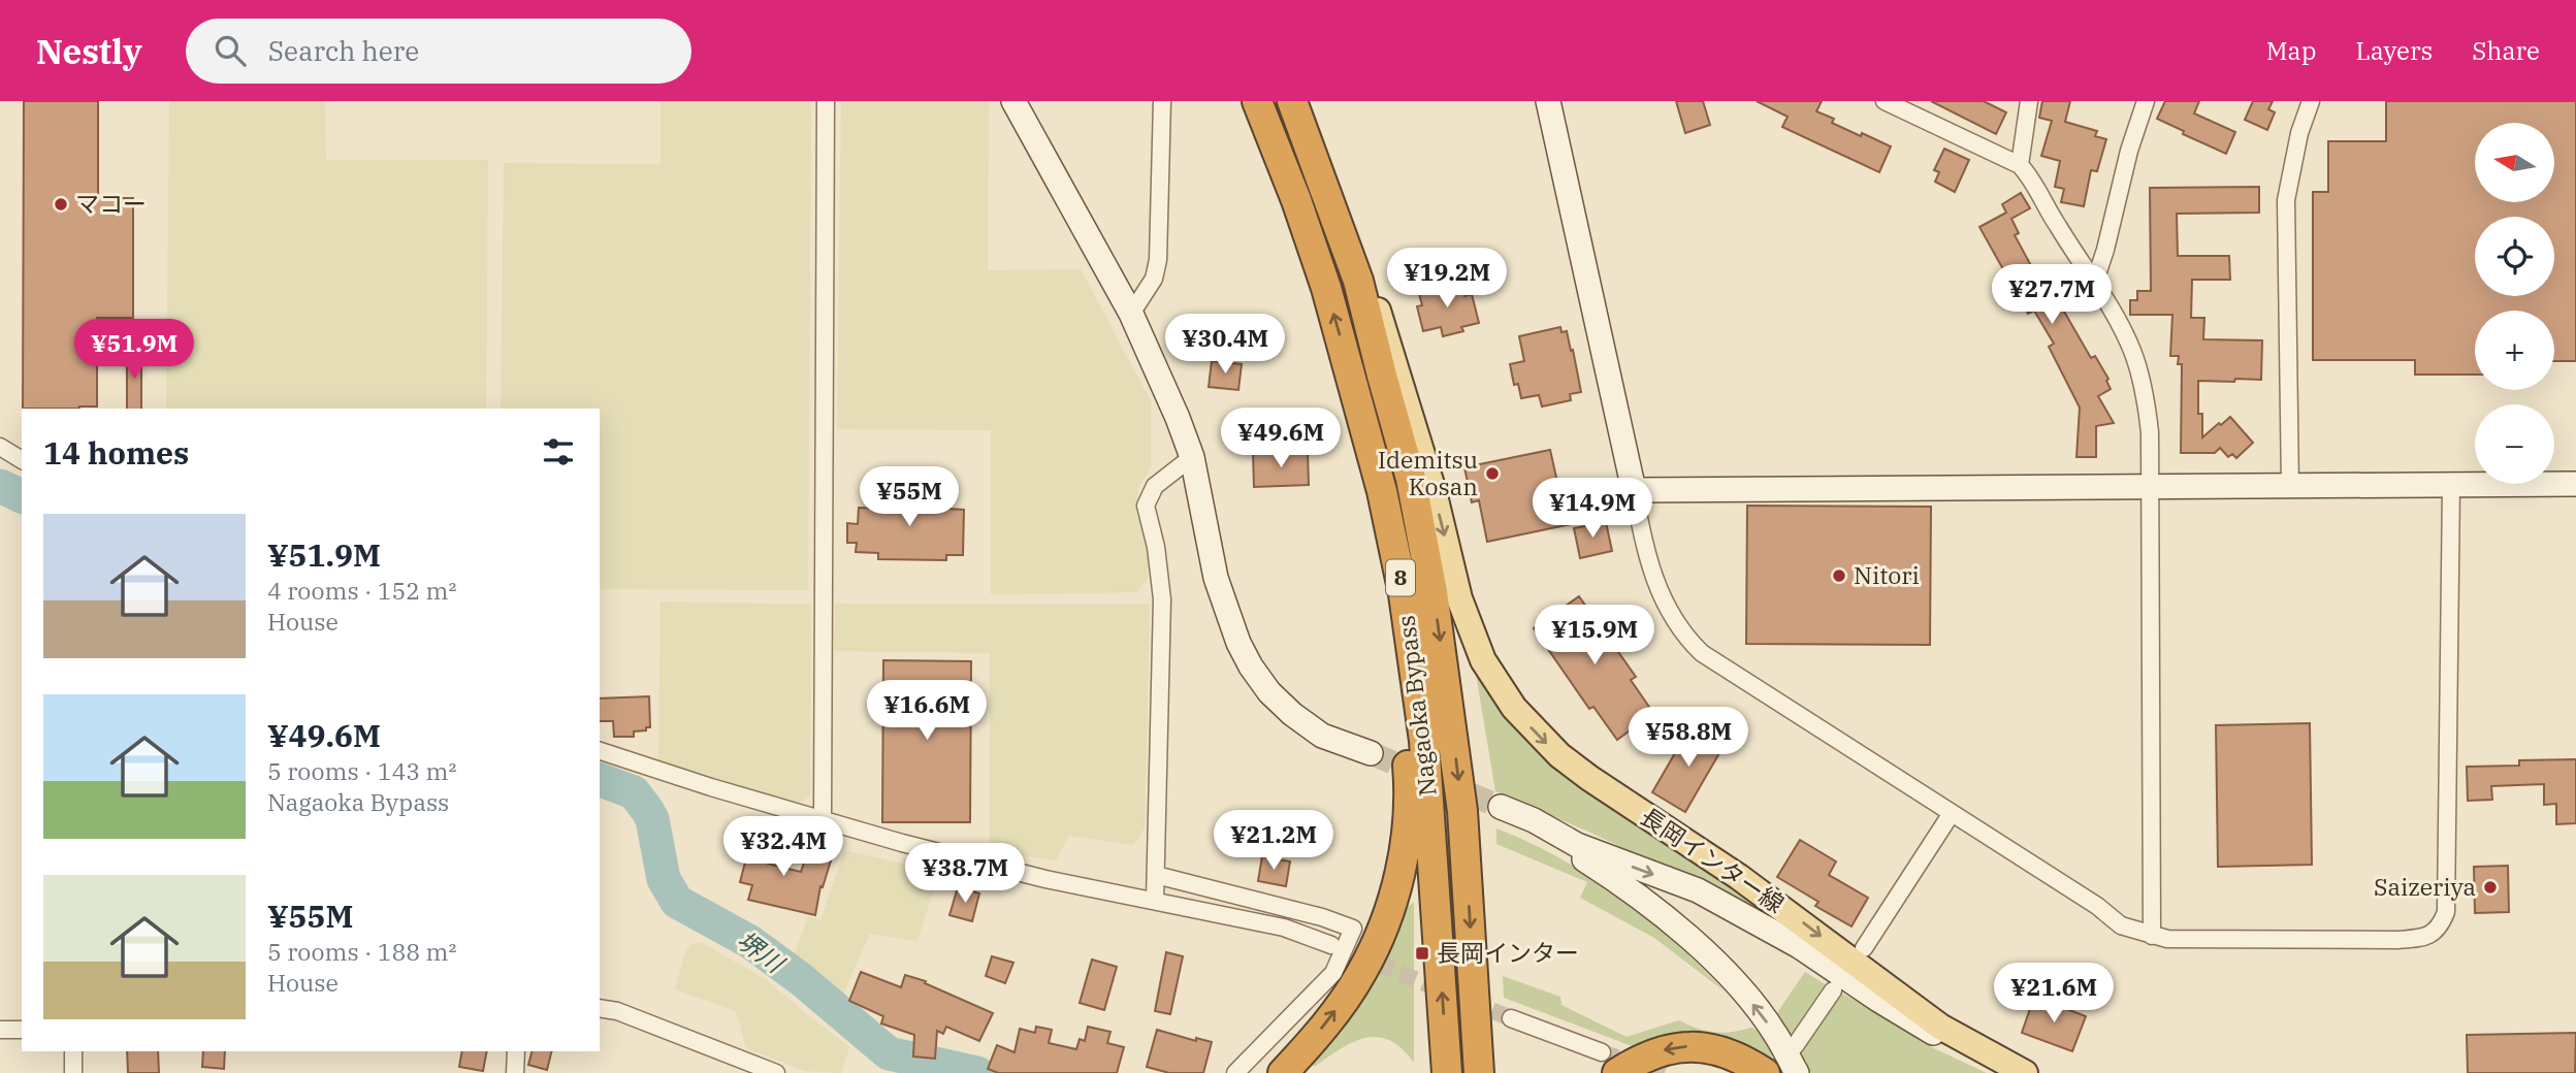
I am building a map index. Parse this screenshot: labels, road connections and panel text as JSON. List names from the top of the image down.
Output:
{
  "streets": {
    "highway": ["8", "Nagaoka Bypass"],
    "main road": ["長岡インター線"]
  },
  "crossings": [
    ["Nagaoka Bypass", "長岡インター線"]
  ],
  "one_way": ["長岡インター線"],
  "water": ["堺川"],
  "places": {
    "other": [
      "マコー",
      "Idemitsu Kosan",
      "Nitori",
      "Saizeriya"
    ],
    "transit": ["長岡インター"]
  },
  "north": "left",
  "page": {
    "header": "Nestly",
    "search": "Search here",
    "nav": ["Map", "Layers", "Share"],
    "map_buttons": ["+", "−"],
    "price": [
      "¥19.2M",
      "¥27.7M",
      "¥30.4M",
      "¥51.9M",
      "¥49.6M",
      "¥55M",
      "¥14.9M",
      "¥15.9M",
      "¥16.6M",
      "¥58.8M",
      "¥21.2M",
      "¥32.4M",
      "¥38.7M",
      "¥21.6M"
    ],
    "heading": "14 homes",
    "list": [
      {
        "name": "¥51.9M",
        "note": "4 rooms · 152 m² · House"
      },
      {
        "name": "¥49.6M",
        "note": "5 rooms · 143 m² · Nagaoka Bypass"
      },
      {
        "name": "¥55M",
        "note": "5 rooms · 188 m² · House"
      }
    ]
  }
}
